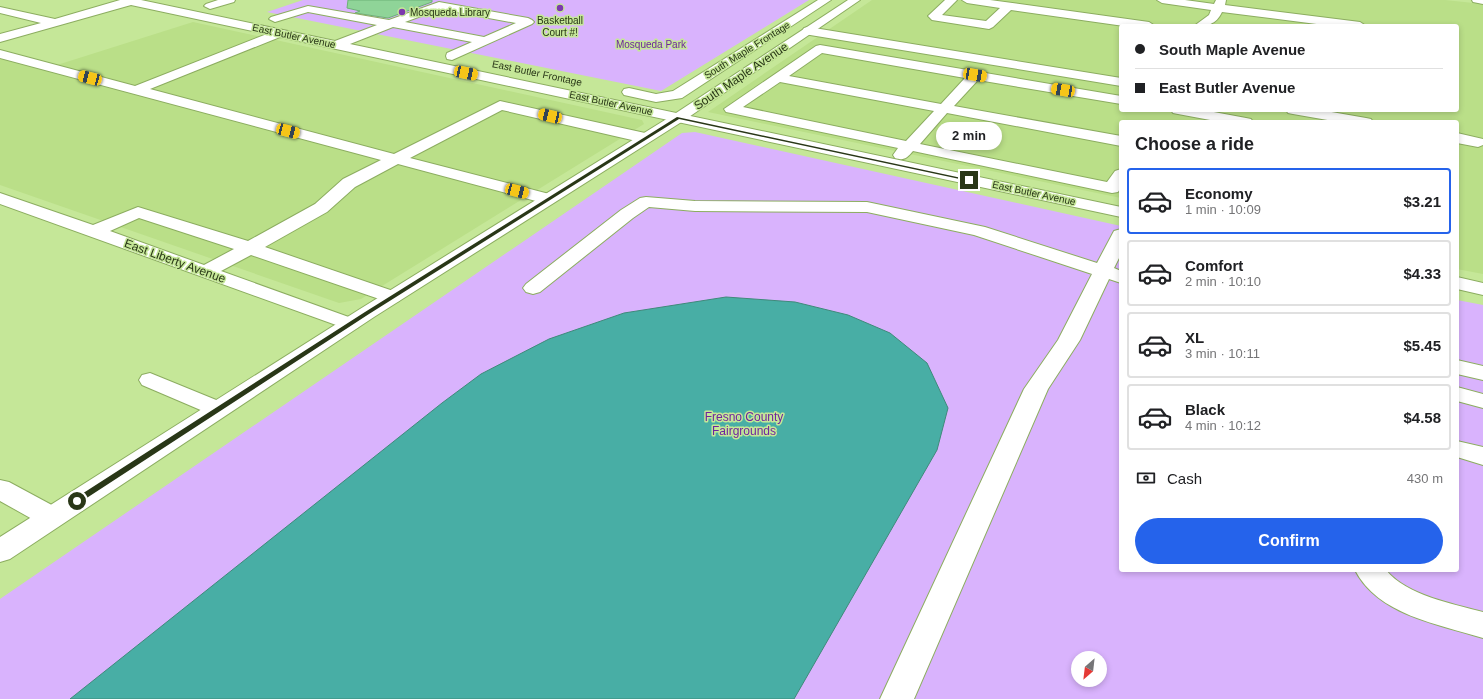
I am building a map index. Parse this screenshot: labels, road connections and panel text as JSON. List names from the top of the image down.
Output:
{
  "streets": {
    "street": [
      "East Butler Avenue",
      "South Maple Frontage",
      "East Butler Frontage",
      "South Maple Avenue",
      "East Liberty Avenue"
    ]
  },
  "crossings": [
    ["East Butler Avenue", "South Maple Avenue"],
    ["South Maple Frontage", "South Maple Avenue"],
    ["South Maple Avenue", "East Liberty Avenue"]
  ],
  "parks": ["Mosqueda Park", "Fresno County Fairgrounds"],
  "places": ["Basketball Court #!", "Mosqueda Library"],
  "north": "bottom left",
  "page": {
    "banner": ["South Maple Avenue", "East Butler Avenue"],
    "heading": "Choose a ride",
    "bubble": "2 min",
    "list": [
      {
        "name": "Economy",
        "note": "1 min · 10:09",
        "value": "$3.21"
      },
      {
        "name": "Comfort",
        "note": "2 min · 10:10",
        "value": "$4.33"
      },
      {
        "name": "XL",
        "note": "3 min · 10:11",
        "value": "$5.45"
      },
      {
        "name": "Black",
        "note": "4 min · 10:12",
        "value": "$4.58"
      }
    ],
    "pay": ["Cash", "430 m"],
    "buttons": "Confirm"
  }
}
